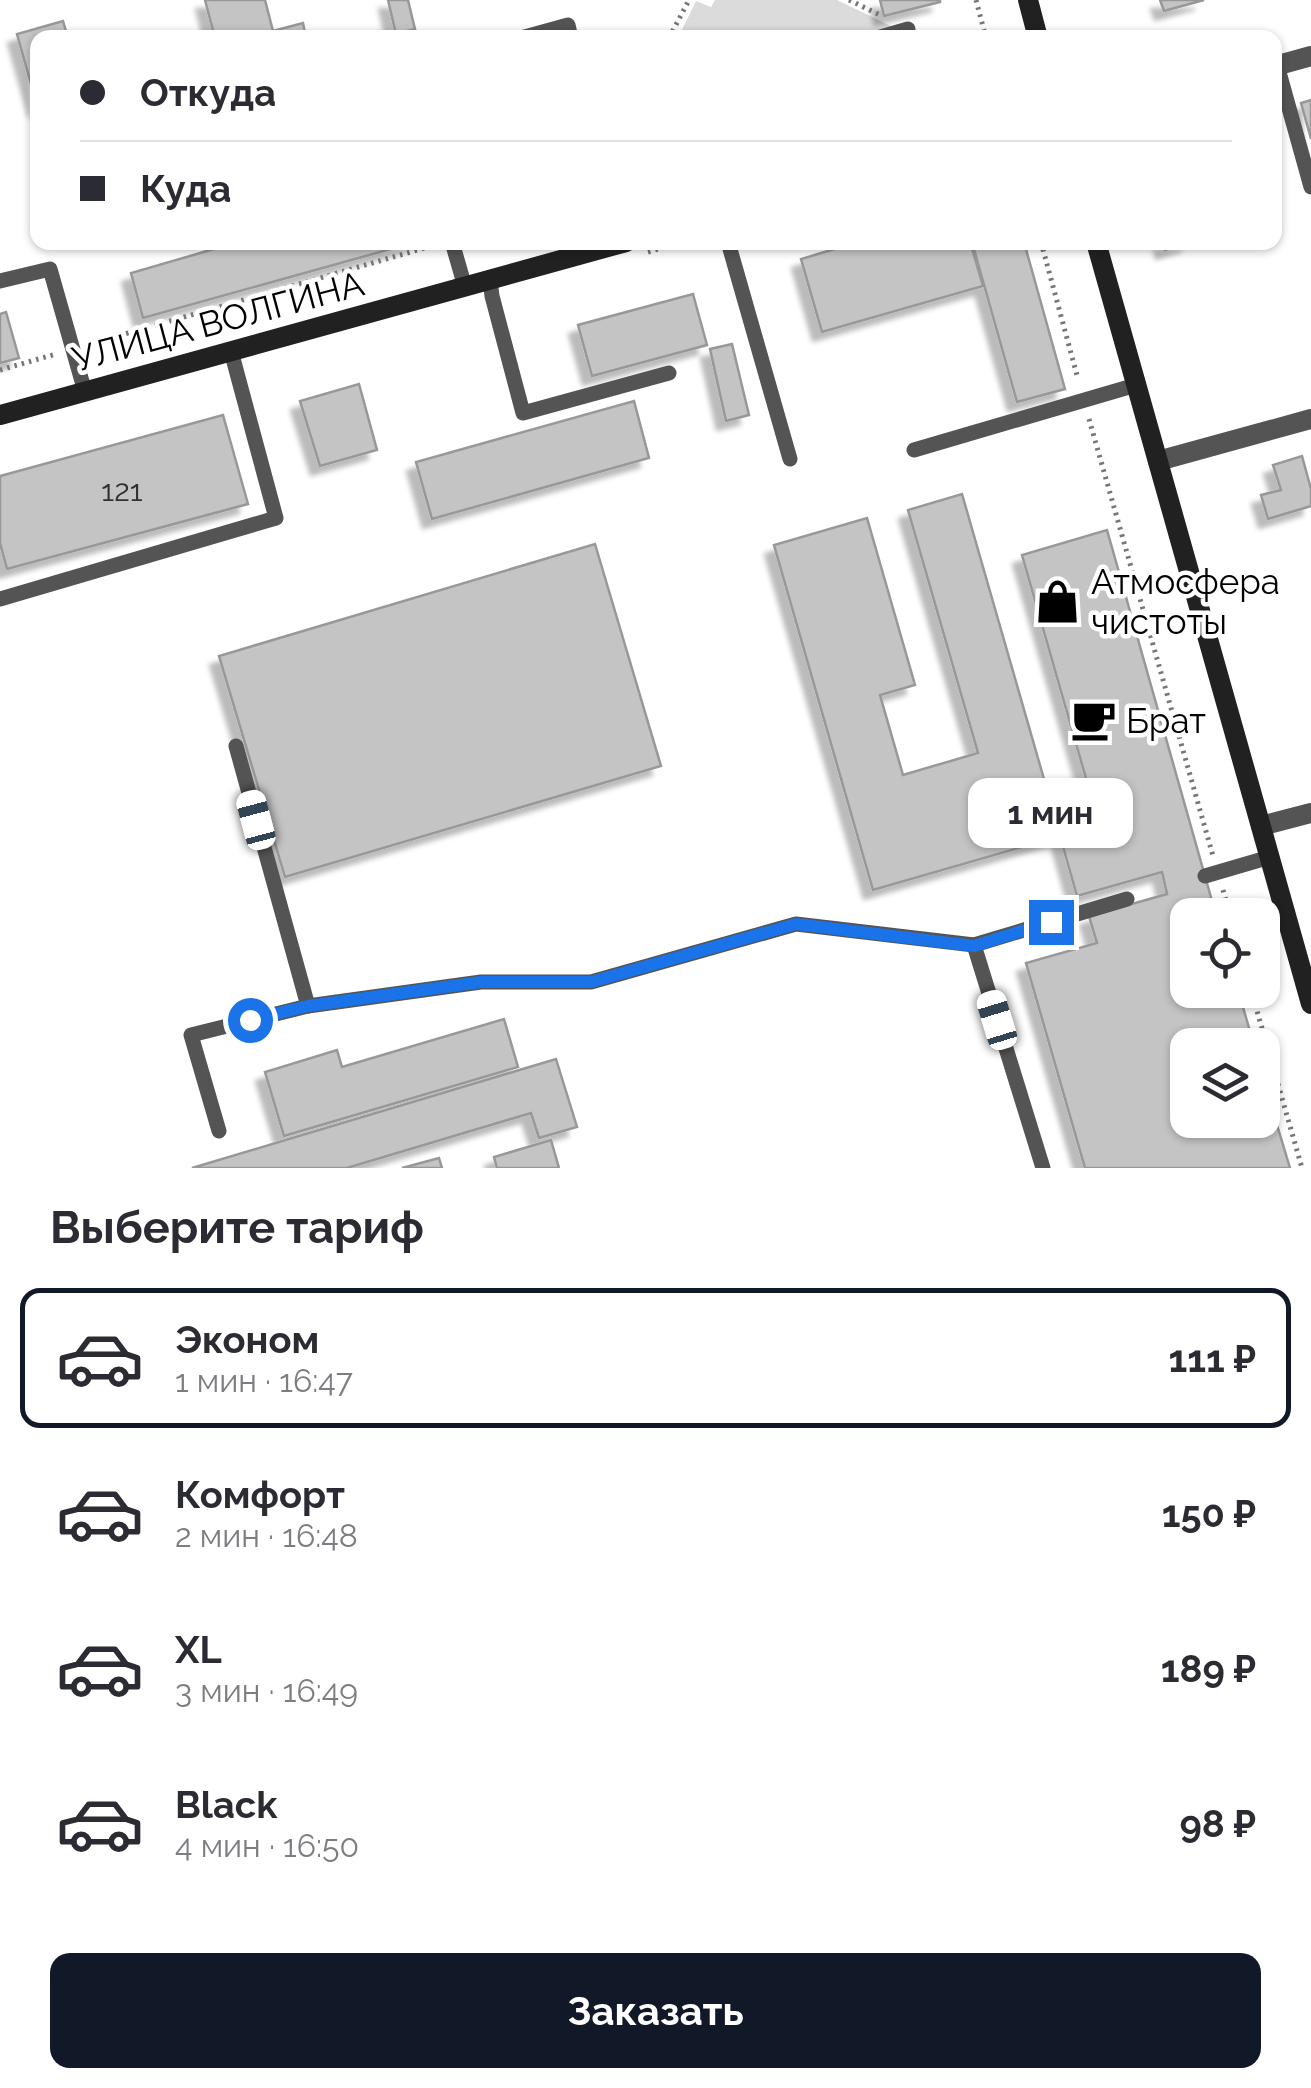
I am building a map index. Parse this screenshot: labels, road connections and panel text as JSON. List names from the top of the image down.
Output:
{
  "streets": {
    "main road": ["УЛИЦА ВОЛГИНА"]
  },
  "places": {
    "shop": ["Атмосфера чистоты"],
    "cafe": ["Брат"]
  },
  "house_numbers": ["121"],
  "page": {
    "banner": ["Откуда", "Куда"],
    "bubble": "1 мин",
    "heading": "Выберите тариф",
    "list": [
      {
        "name": "Эконом",
        "note": "1 мин · 16:47",
        "value": "111 ₽"
      },
      {
        "name": "Комфорт",
        "note": "2 мин · 16:48",
        "value": "150 ₽"
      },
      {
        "name": "XL",
        "note": "3 мин · 16:49",
        "value": "189 ₽"
      },
      {
        "name": "Black",
        "note": "4 мин · 16:50",
        "value": "98 ₽"
      }
    ],
    "buttons": "Заказать"
  }
}
